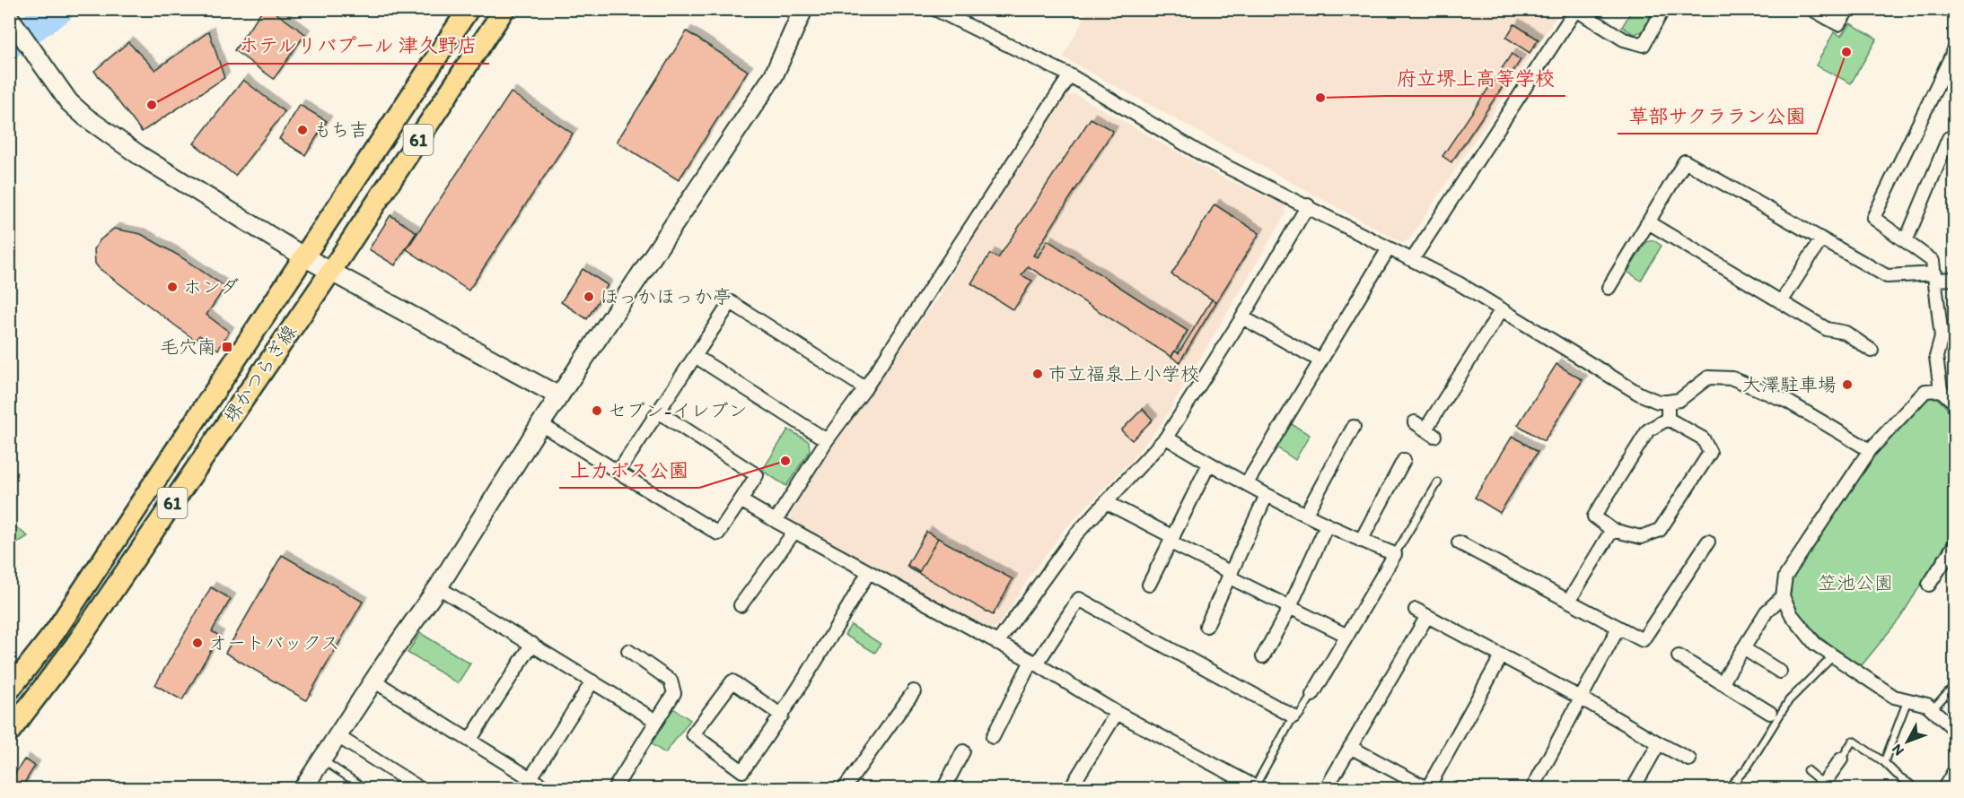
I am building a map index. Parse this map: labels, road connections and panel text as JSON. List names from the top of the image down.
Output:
{
  "streets": {
    "main road": ["61", "堺かつらぎ線"]
  },
  "parks": ["笠池公園"],
  "places": {
    "other": [
      "草部サクララン公園",
      "府立堺上高等学校",
      "ホテルリバプール 津久野店",
      "もち吉",
      "ホンダ",
      "ほっかほっか亭",
      "市立福泉上小学校",
      "大澤駐車場",
      "セブン-イレブン",
      "上カボス公園",
      "オートバックス"
    ],
    "transit": ["毛穴南"]
  },
  "north": "bottom left"
}
